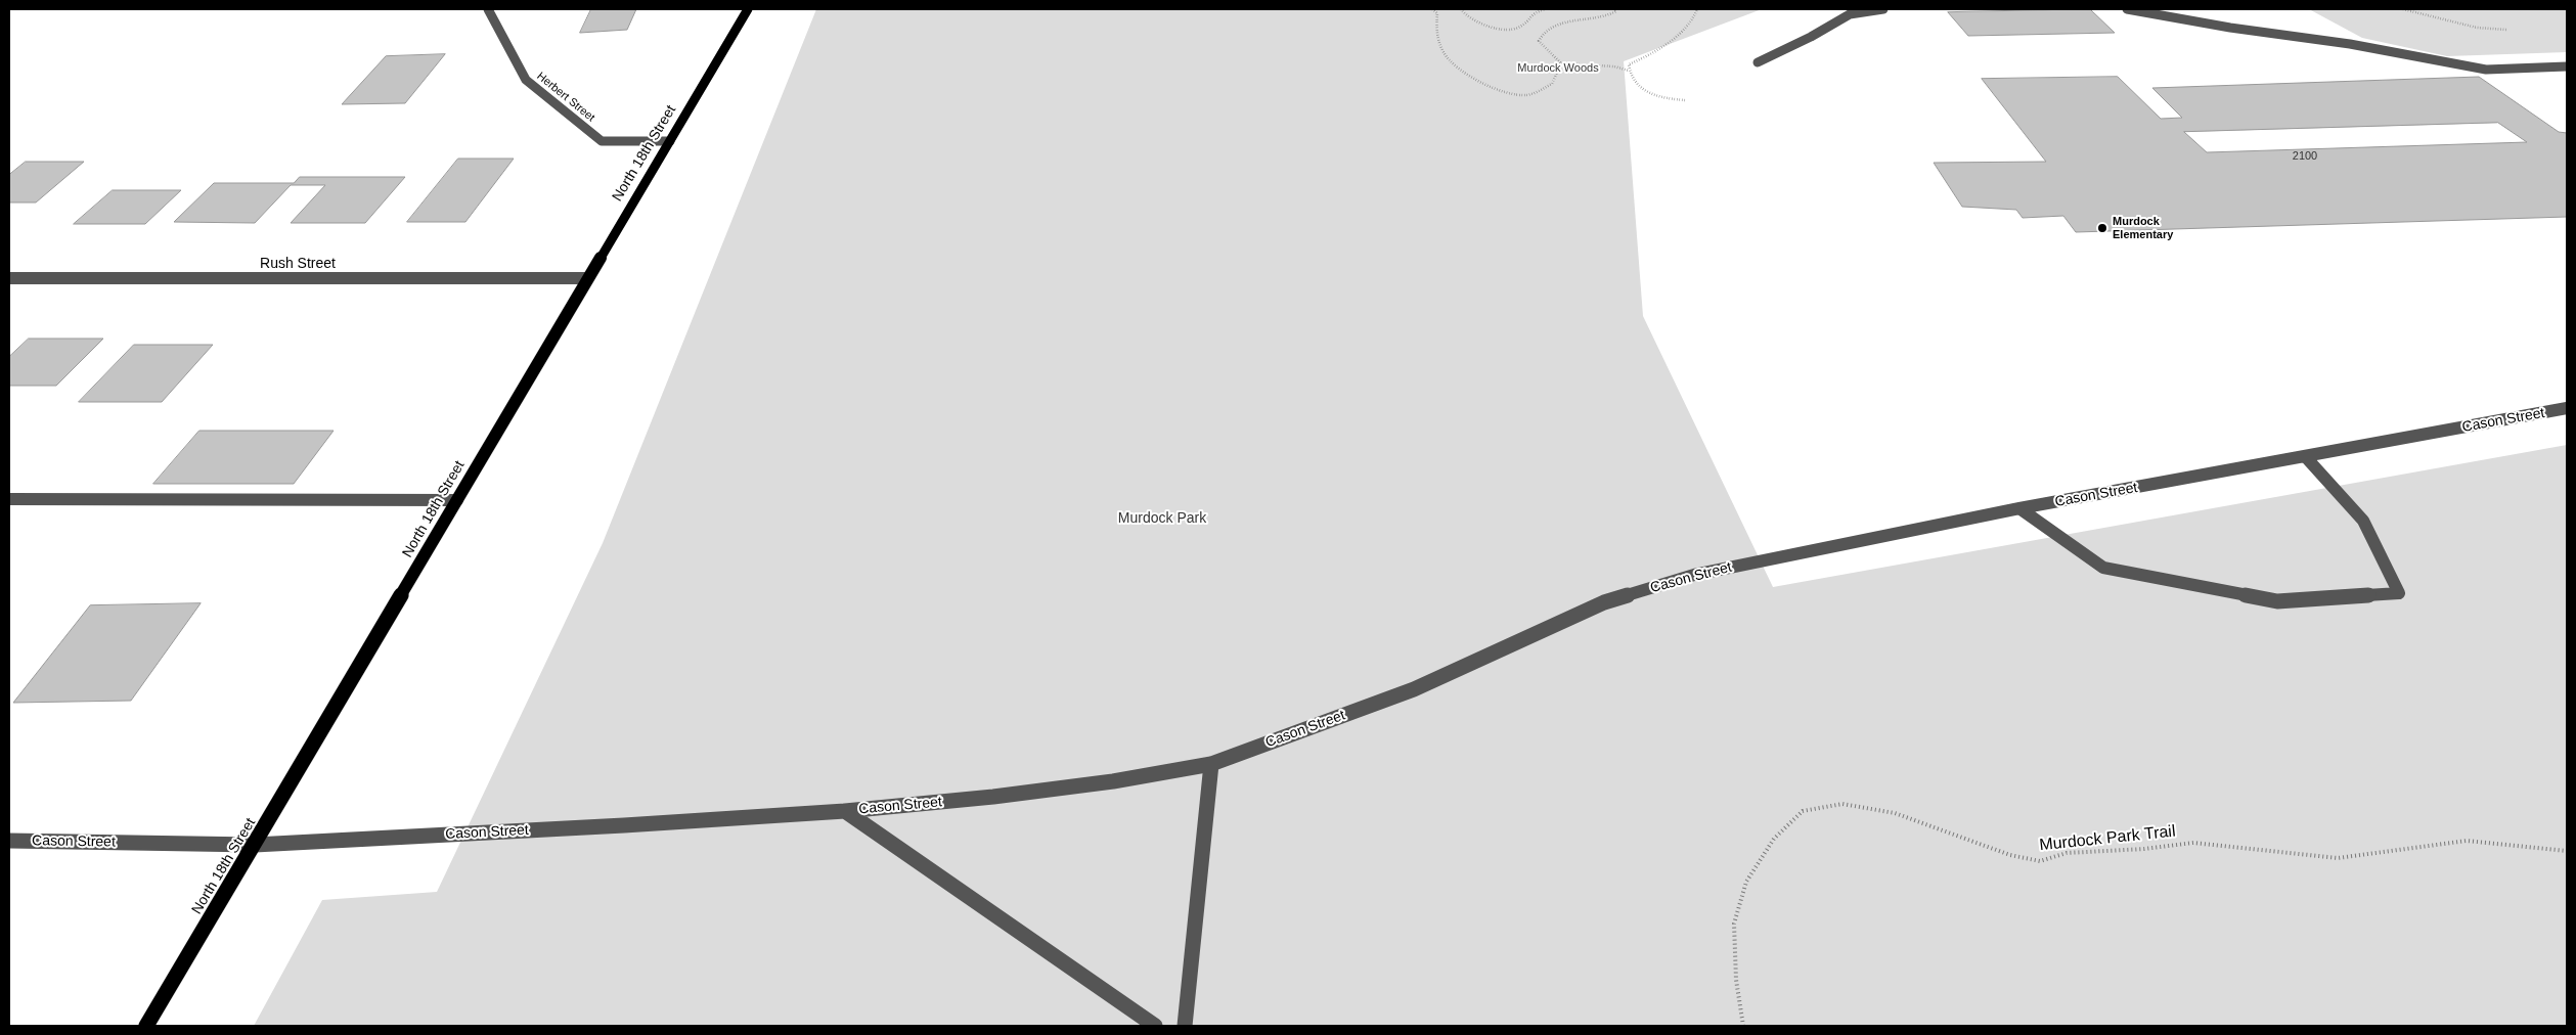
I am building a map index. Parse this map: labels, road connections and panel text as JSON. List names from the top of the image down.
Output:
{
  "streets": {
    "main road": ["North 18th Street"],
    "street": ["Herbert Street", "Rush Street", "Cason Street"],
    "path": ["Murdock Park Trail"]
  },
  "crossings": [
    ["Herbert Street", "North 18th Street"],
    ["North 18th Street", "Rush Street"],
    ["North 18th Street", "Cason Street"]
  ],
  "parks": ["Murdock Woods", "Murdock Park"],
  "places": ["Murdock Elementary"],
  "house_numbers": ["2100"]
}
